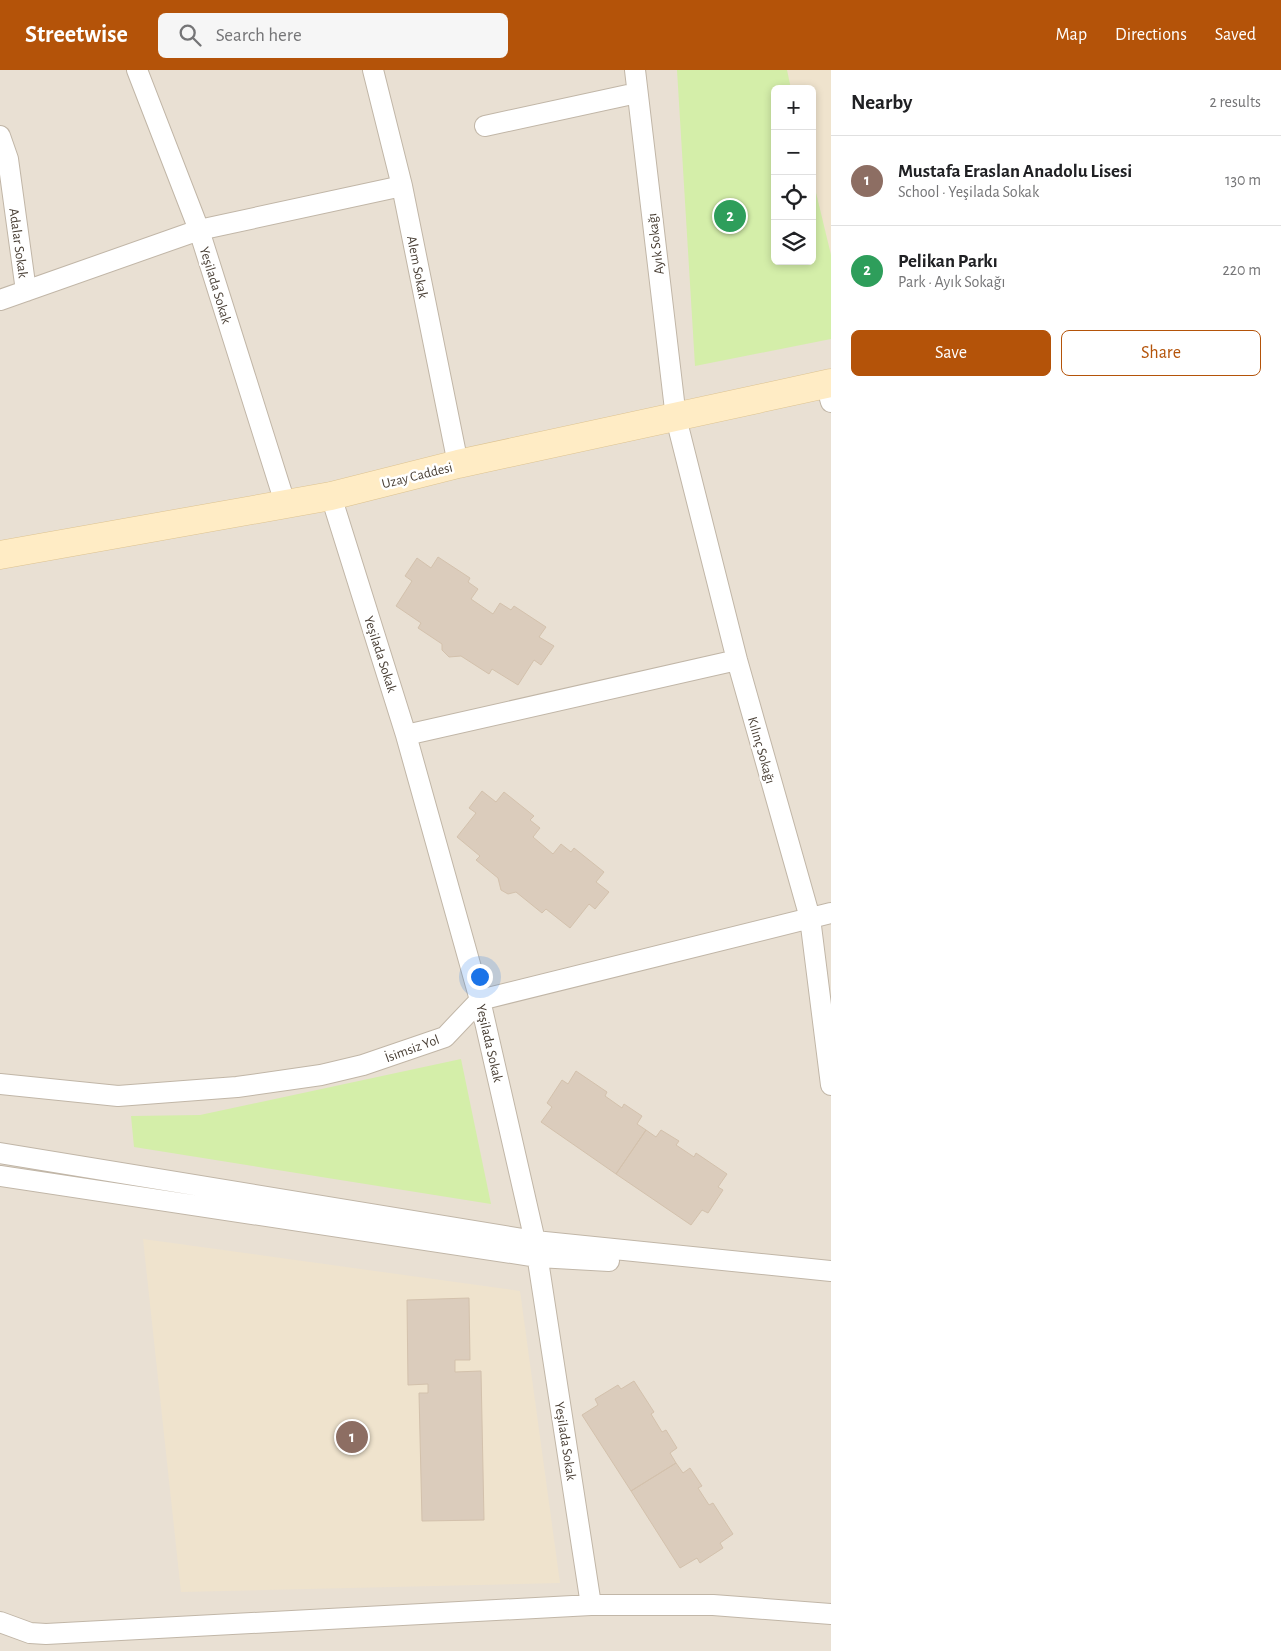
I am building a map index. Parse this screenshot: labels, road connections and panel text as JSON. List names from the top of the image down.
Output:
{
  "streets": {
    "main road": ["Uzay Caddesi"],
    "street": [
      "Adalar Sokak",
      "Ayık Sokağı",
      "Alem Sokak",
      "Yeşilada Sokak",
      "Kılınç Sokağı",
      "İsimsiz Yol"
    ]
  },
  "crossings": [
    ["Ayık Sokağı", "Uzay Caddesi"],
    ["Ayık Sokağı", "Kılınç Sokağı"],
    ["Alem Sokak", "Uzay Caddesi"],
    ["Yeşilada Sokak", "Uzay Caddesi"],
    ["Yeşilada Sokak", "İsimsiz Yol"],
    ["Uzay Caddesi", "Kılınç Sokağı"]
  ],
  "page": {
    "header": "Streetwise",
    "search": "Search here",
    "nav": ["Map", "Directions", "Saved"],
    "heading": ["Nearby", "2 results"],
    "map_buttons": ["+", "−"],
    "list": [
      {
        "mark": "1",
        "name": "Mustafa Eraslan Anadolu Lisesi",
        "note": "School · Yeşilada Sokak",
        "value": "130 m"
      },
      {
        "mark": "2",
        "name": "Pelikan Parkı",
        "note": "Park · Ayık Sokağı",
        "value": "220 m"
      }
    ],
    "pins": ["2", "1"],
    "buttons": ["Save", "Share"]
  }
}
